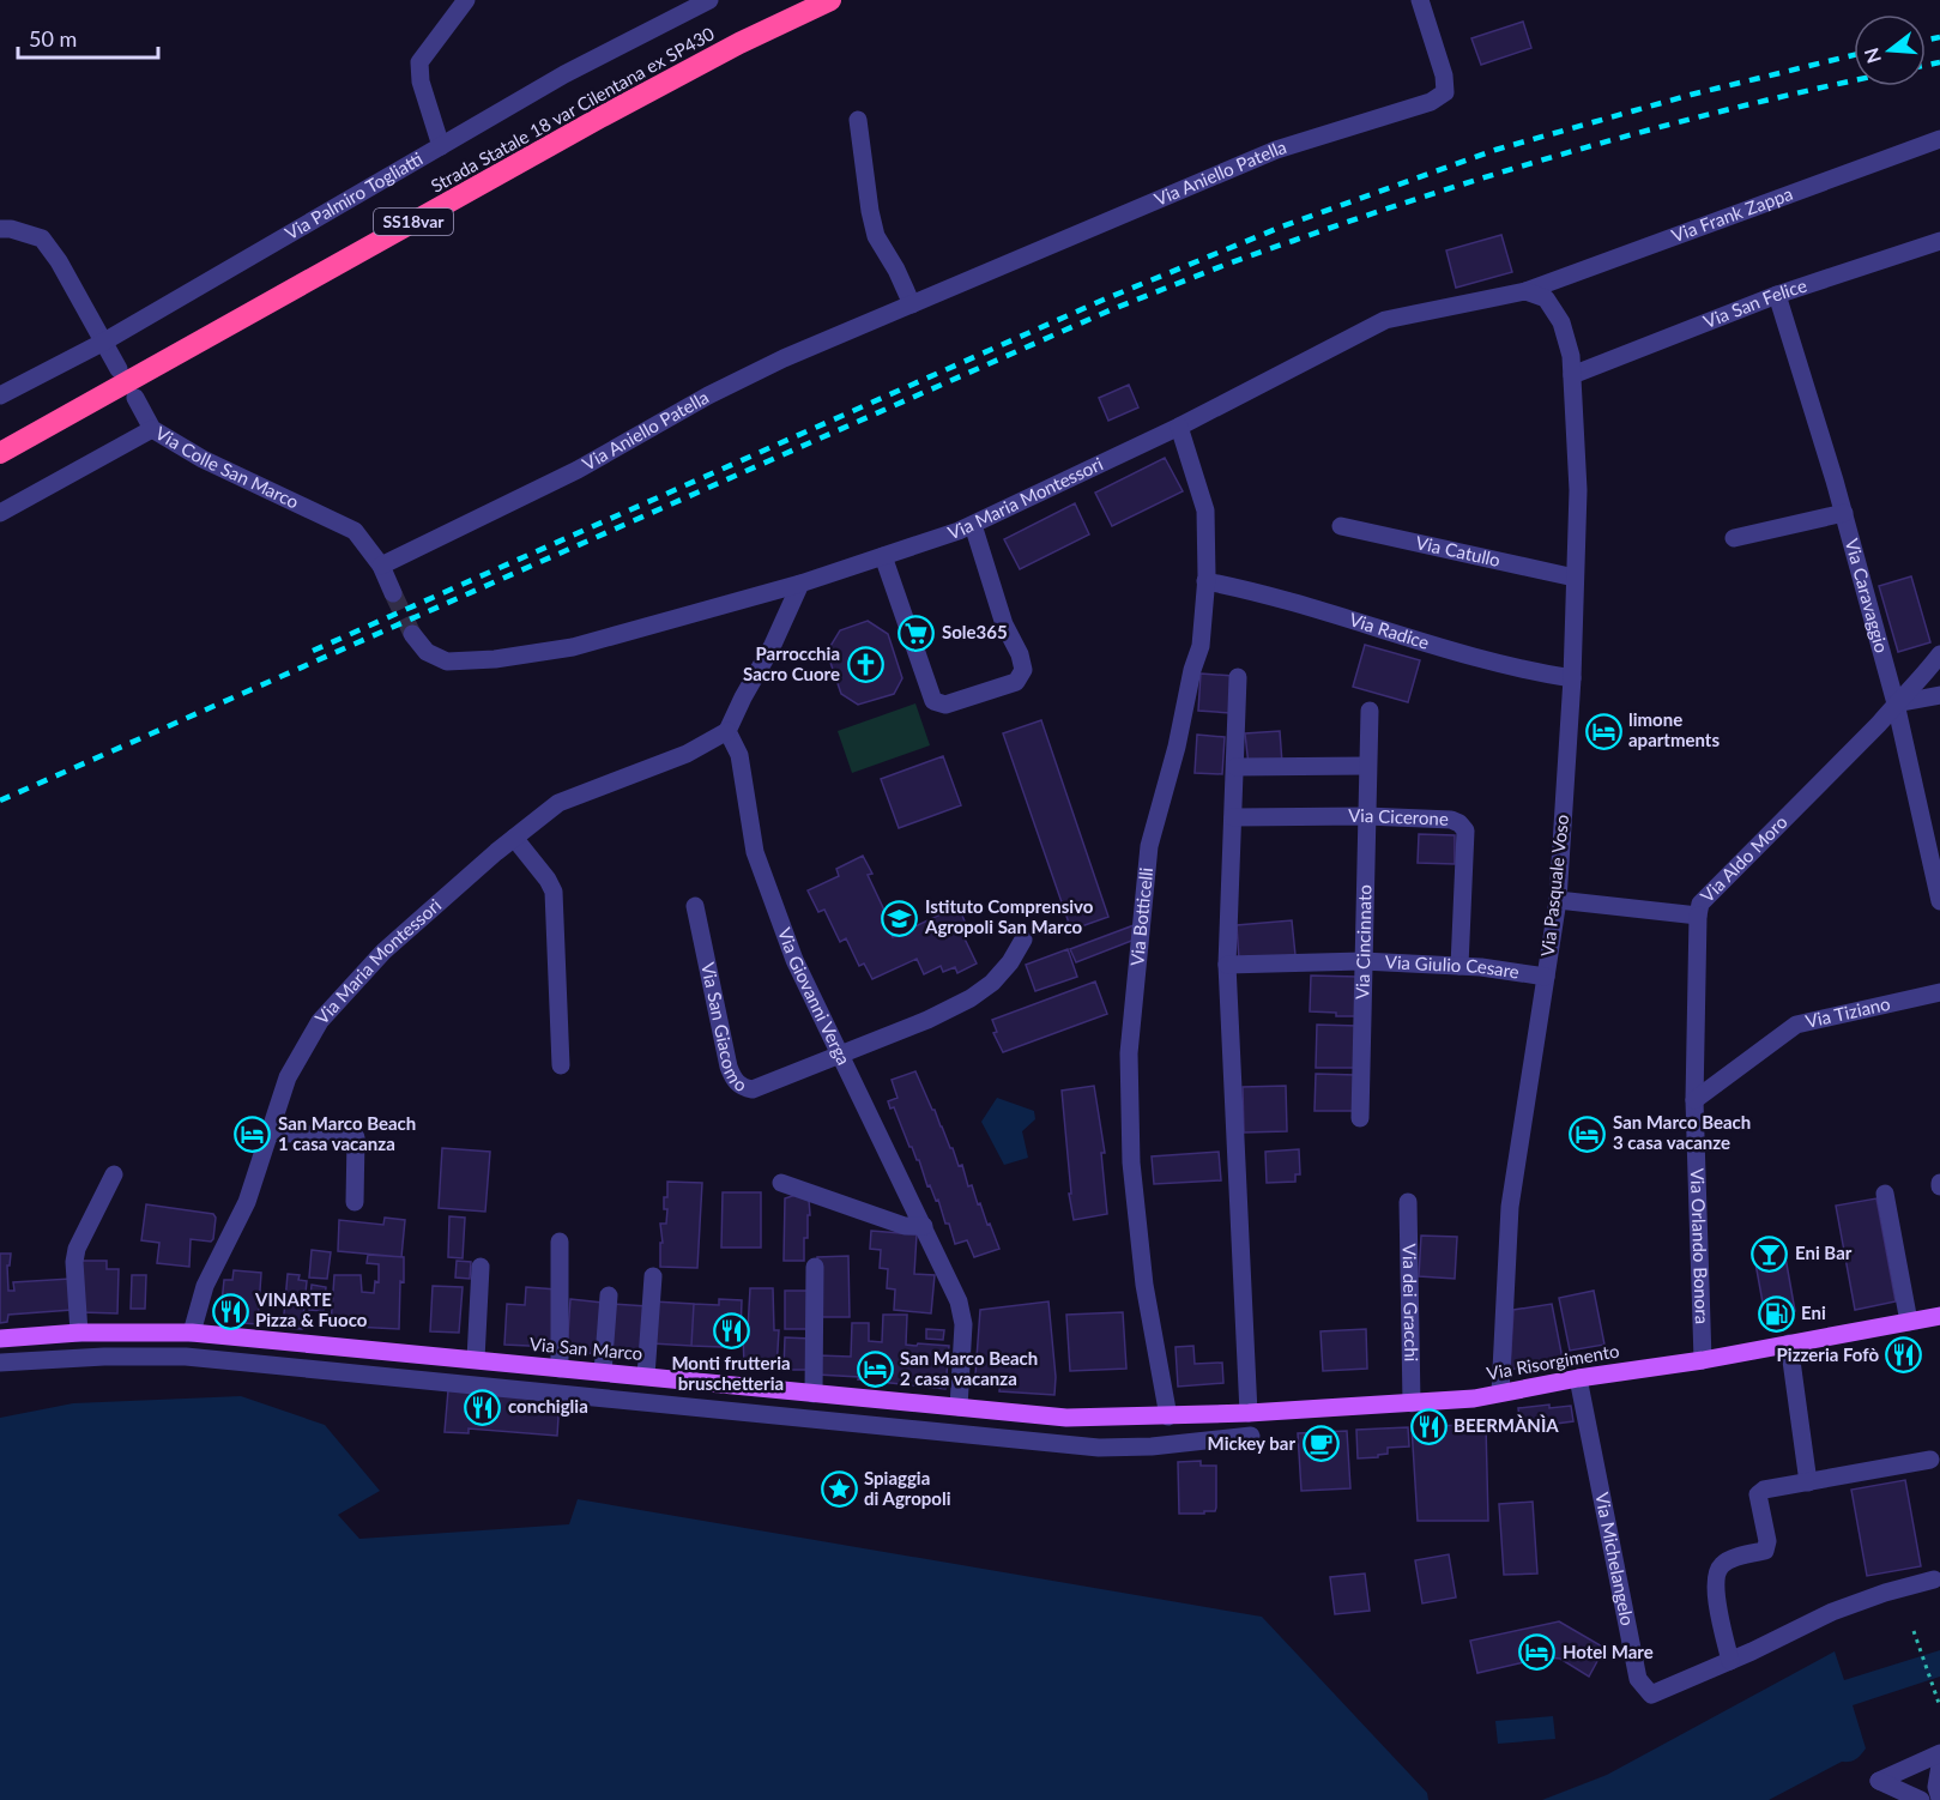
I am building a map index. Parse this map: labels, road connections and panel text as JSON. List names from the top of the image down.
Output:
{
  "streets": {
    "highway": ["Strada Statale 18 var Cilentana ex SP430", "SS18var"],
    "main road": ["Via San Marco", "Via Risorgimento"],
    "street": [
      "Via Aniello Patella",
      "Via Palmiro Togliatti",
      "Via Frank Zappa",
      "Via San Felice",
      "Via Colle San Marco",
      "Via Maria Montessori",
      "Via Catullo",
      "Via Caravaggio",
      "Via Radice",
      "Via Cicerone",
      "Via Aldo Moro",
      "Via Pasquale Voso",
      "Via Botticelli",
      "Via Cincinnato",
      "Via Giulio Cesare",
      "Via Giovanni Verga",
      "Via Tiziano",
      "Via San Giacomo",
      "Via Orlando Bonora",
      "Via dei Gracchi",
      "Via Michelangelo"
    ]
  },
  "crossings": [
    ["Via Aniello Patella", "Via Colle San Marco"],
    ["Via Frank Zappa", "Via Maria Montessori"],
    ["Via San Felice", "Via Caravaggio"],
    ["Via San Felice", "Via Pasquale Voso"],
    ["Via Maria Montessori", "Via Botticelli"],
    ["Via Maria Montessori", "Via Giovanni Verga"],
    ["Via Maria Montessori", "Via San Marco"],
    ["Via Catullo", "Via Pasquale Voso"],
    ["Via Caravaggio", "Via Aldo Moro"],
    ["Via Radice", "Via Pasquale Voso"],
    ["Via Radice", "Via Botticelli"],
    ["Via Cicerone", "Via Cincinnato"],
    ["Via Cicerone", "Via Giulio Cesare"],
    ["Via Aldo Moro", "Via Pasquale Voso"],
    ["Via Aldo Moro", "Via Orlando Bonora"],
    ["Via Pasquale Voso", "Via Giulio Cesare"],
    ["Via Pasquale Voso", "Via Risorgimento"],
    ["Via Botticelli", "Via San Marco"],
    ["Via Botticelli", "Via Risorgimento"],
    ["Via Cincinnato", "Via Giulio Cesare"],
    ["Via Giovanni Verga", "Via San Giacomo"],
    ["Via Giovanni Verga", "Via San Marco"],
    ["Via Tiziano", "Via Orlando Bonora"],
    ["Via Orlando Bonora", "Via Risorgimento"],
    ["Via dei Gracchi", "Via Risorgimento"],
    ["Via San Marco", "Via Risorgimento"],
    ["Via Risorgimento", "Via Michelangelo"]
  ],
  "places": {
    "supermarket": ["Sole365"],
    "church": ["Parrocchia Sacro Cuore"],
    "hotel": [
      "limone apartments",
      "San Marco Beach 3 casa vacanze",
      "San Marco Beach 1 casa vacanza",
      "San Marco Beach 2 casa vacanza",
      "Hotel Mare"
    ],
    "school or university": ["Istituto Comprensivo Agropoli San Marco"],
    "bar": ["Eni Bar"],
    "restaurant": [
      "VINARTE Pizza & Fuoco",
      "Monti frutteria bruschetteria",
      "Pizzeria Fofò",
      "conchiglia",
      "BEERMÀNÌA"
    ],
    "fuel station": ["Eni"],
    "cafe": ["Mickey bar"],
    "place": ["Spiaggia di Agropoli"]
  },
  "scale_bar": "50 m",
  "north": "left"
}
